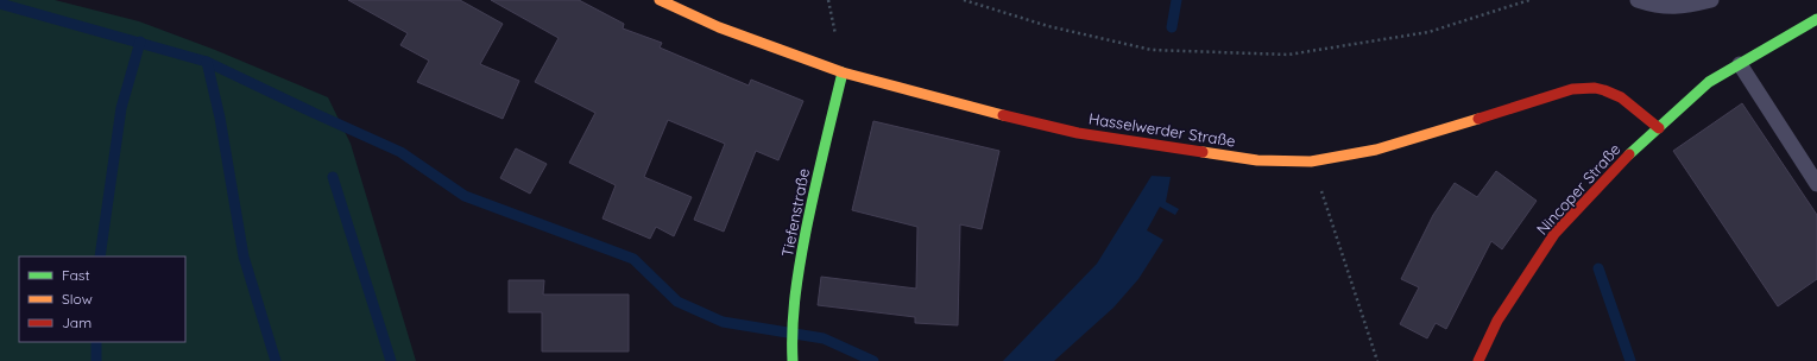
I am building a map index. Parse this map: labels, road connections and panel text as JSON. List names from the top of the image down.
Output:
{
  "streets": {
    "street": ["Hasselwerder Straße", "Nincoper Straße", "Tiefenstraße"]
  },
  "crossings": [
    ["Hasselwerder Straße", "Nincoper Straße"],
    ["Hasselwerder Straße", "Tiefenstraße"]
  ],
  "legend": ["Fast", "Slow", "Jam"]
}
